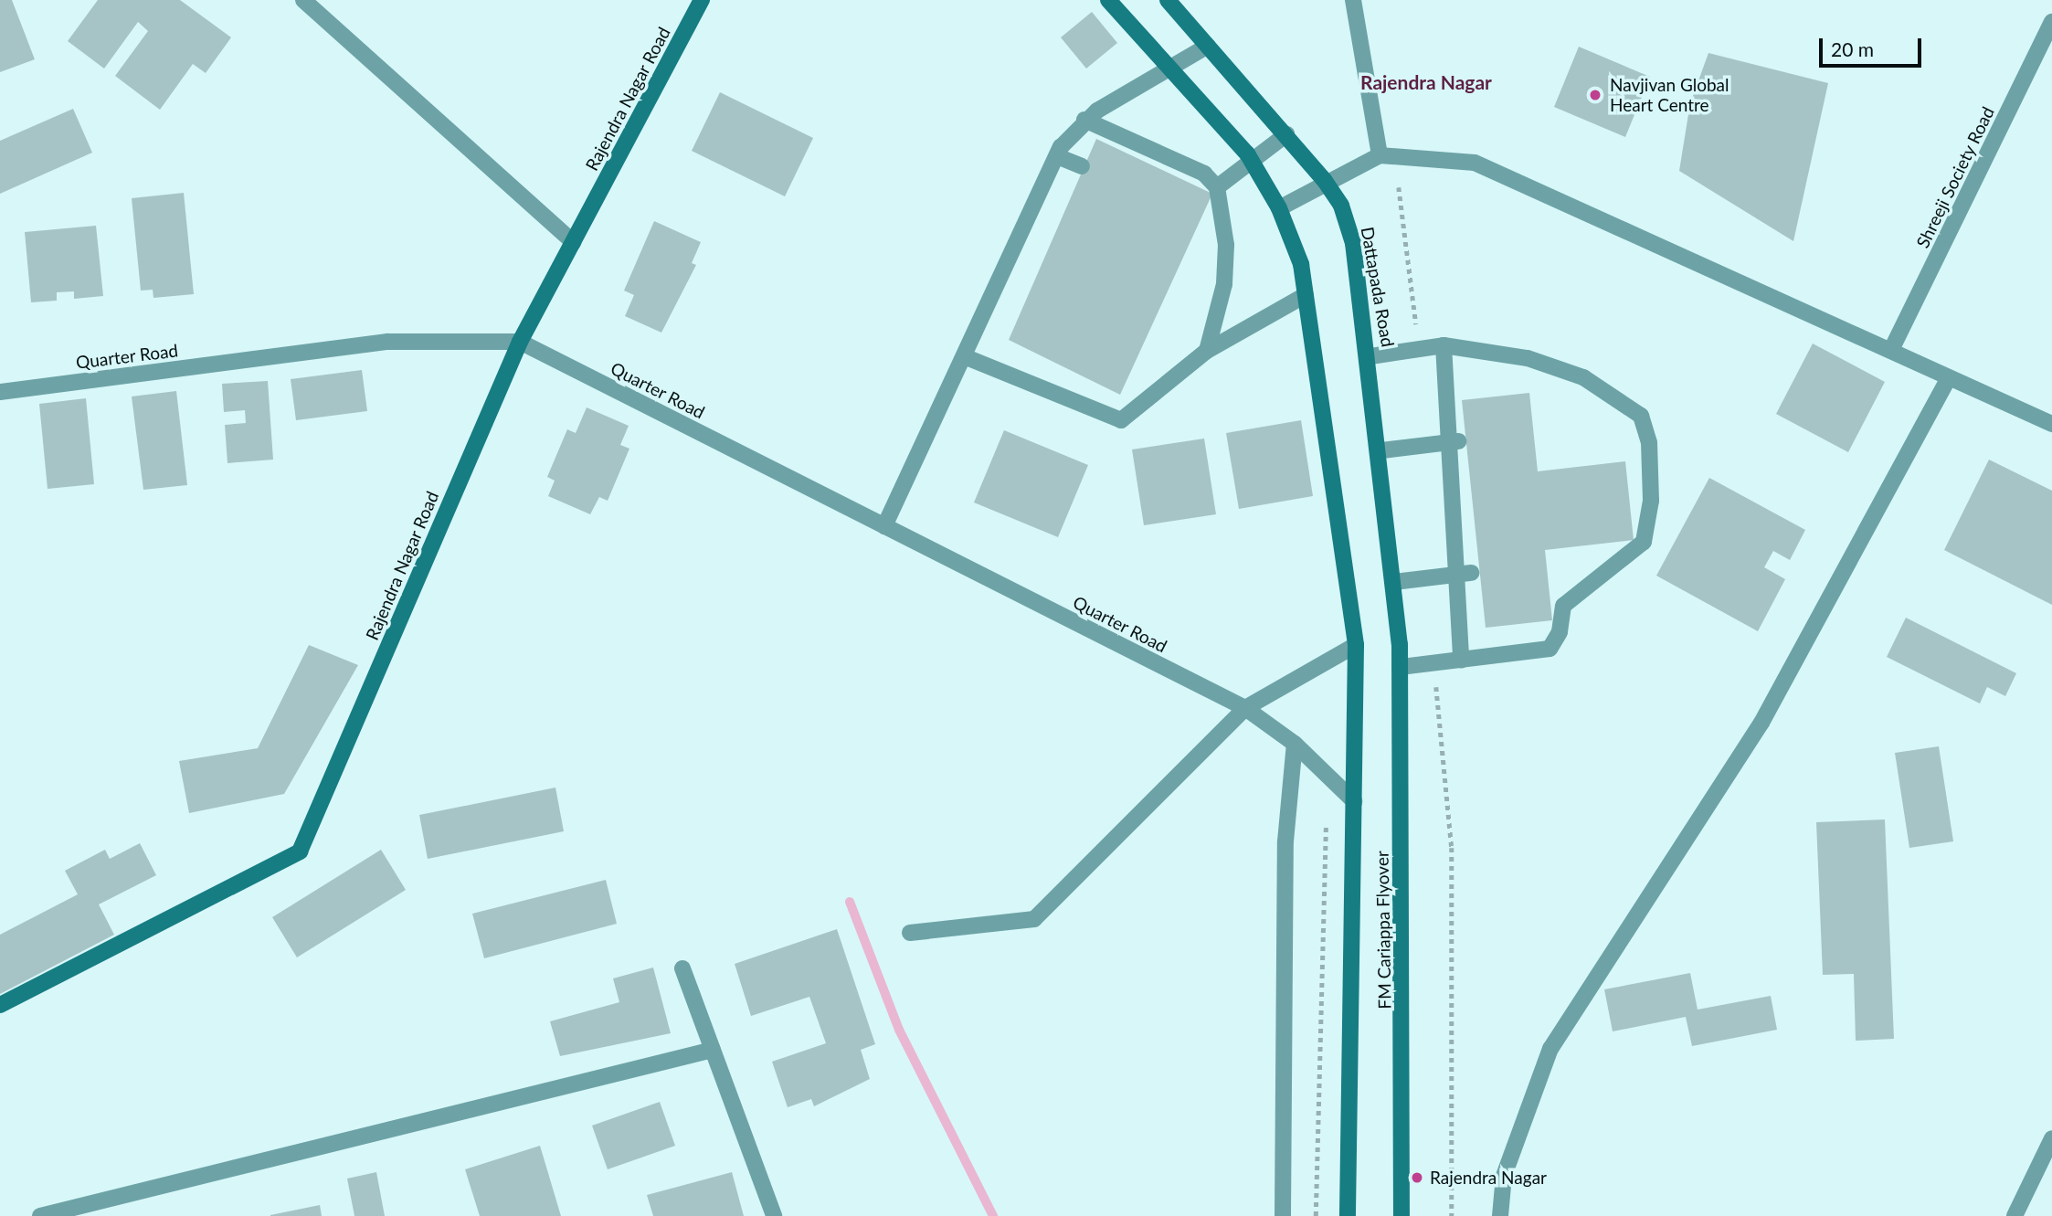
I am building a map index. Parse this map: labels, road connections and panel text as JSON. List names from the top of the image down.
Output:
{
  "streets": {
    "main road": ["Rajendra Nagar Road", "Dattapada Road", "FM Cariappa Flyover"],
    "street": ["Shreeji Society Road", "Quarter Road"]
  },
  "crossings": [
    ["Rajendra Nagar Road", "Quarter Road"],
    ["Dattapada Road", "FM Cariappa Flyover"],
    ["Quarter Road", "FM Cariappa Flyover"]
  ],
  "districts": ["Rajendra Nagar"],
  "places": ["Navjivan Global Heart Centre", "Rajendra Nagar"],
  "scale_bar": "20 m"
}
